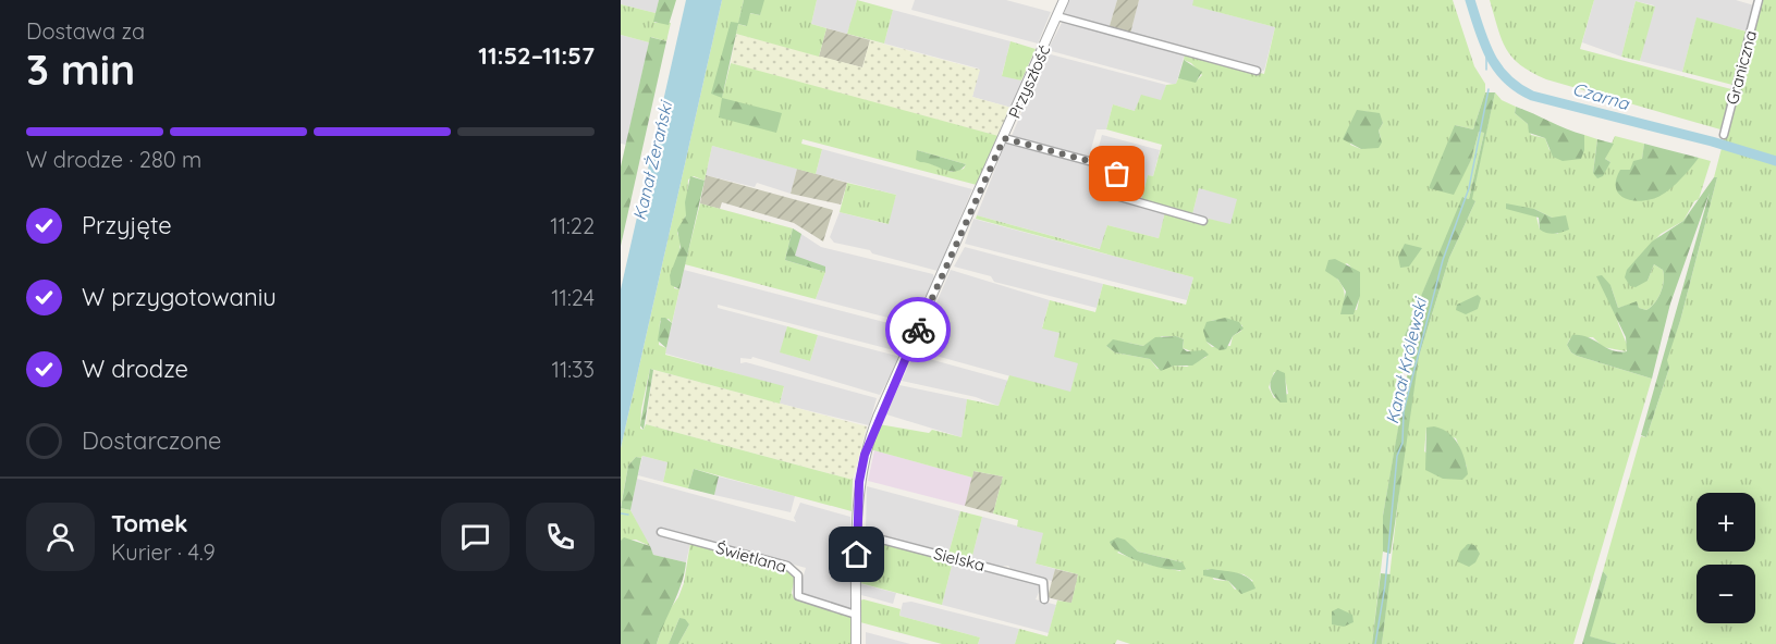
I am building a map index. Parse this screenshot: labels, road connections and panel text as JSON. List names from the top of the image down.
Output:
{
  "streets": {
    "street": [
      "Graniczna",
      "Przyszłość",
      "Świetlana",
      "Sielska"
    ]
  },
  "crossings": [
    ["Przyszłość", "Świetlana"],
    ["Przyszłość", "Sielska"]
  ],
  "water": ["Czarna", "Kanał Żerański", "Kanał Królewski"],
  "page": {
    "heading": ["3 min", "Dostawa za", "11:52–11:57"],
    "panel": ["Tomek", "Kurier · 4.9"],
    "bar": "W drodze · 280 m",
    "list": [
      ["Przyjęte", "11:22"],
      ["W przygotowaniu", "11:24"],
      ["W drodze", "11:33"],
      "Dostarczone"
    ],
    "map_buttons": ["+", "−"]
  }
}
